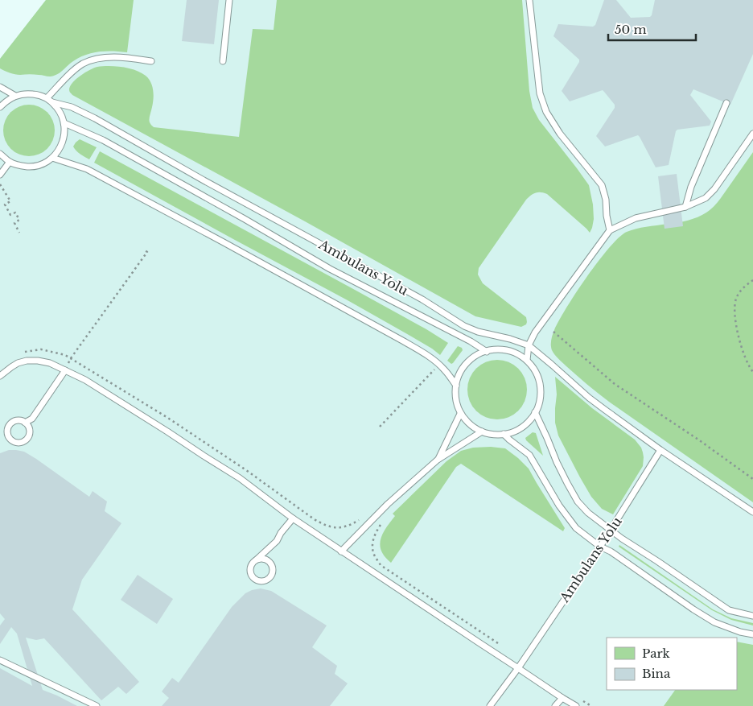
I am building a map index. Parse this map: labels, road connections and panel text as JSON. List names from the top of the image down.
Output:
{
  "streets": {
    "lane": ["Ambulans Yolu"]
  },
  "legend": ["Park", "Bina"],
  "scale_bar": "50 m"
}
